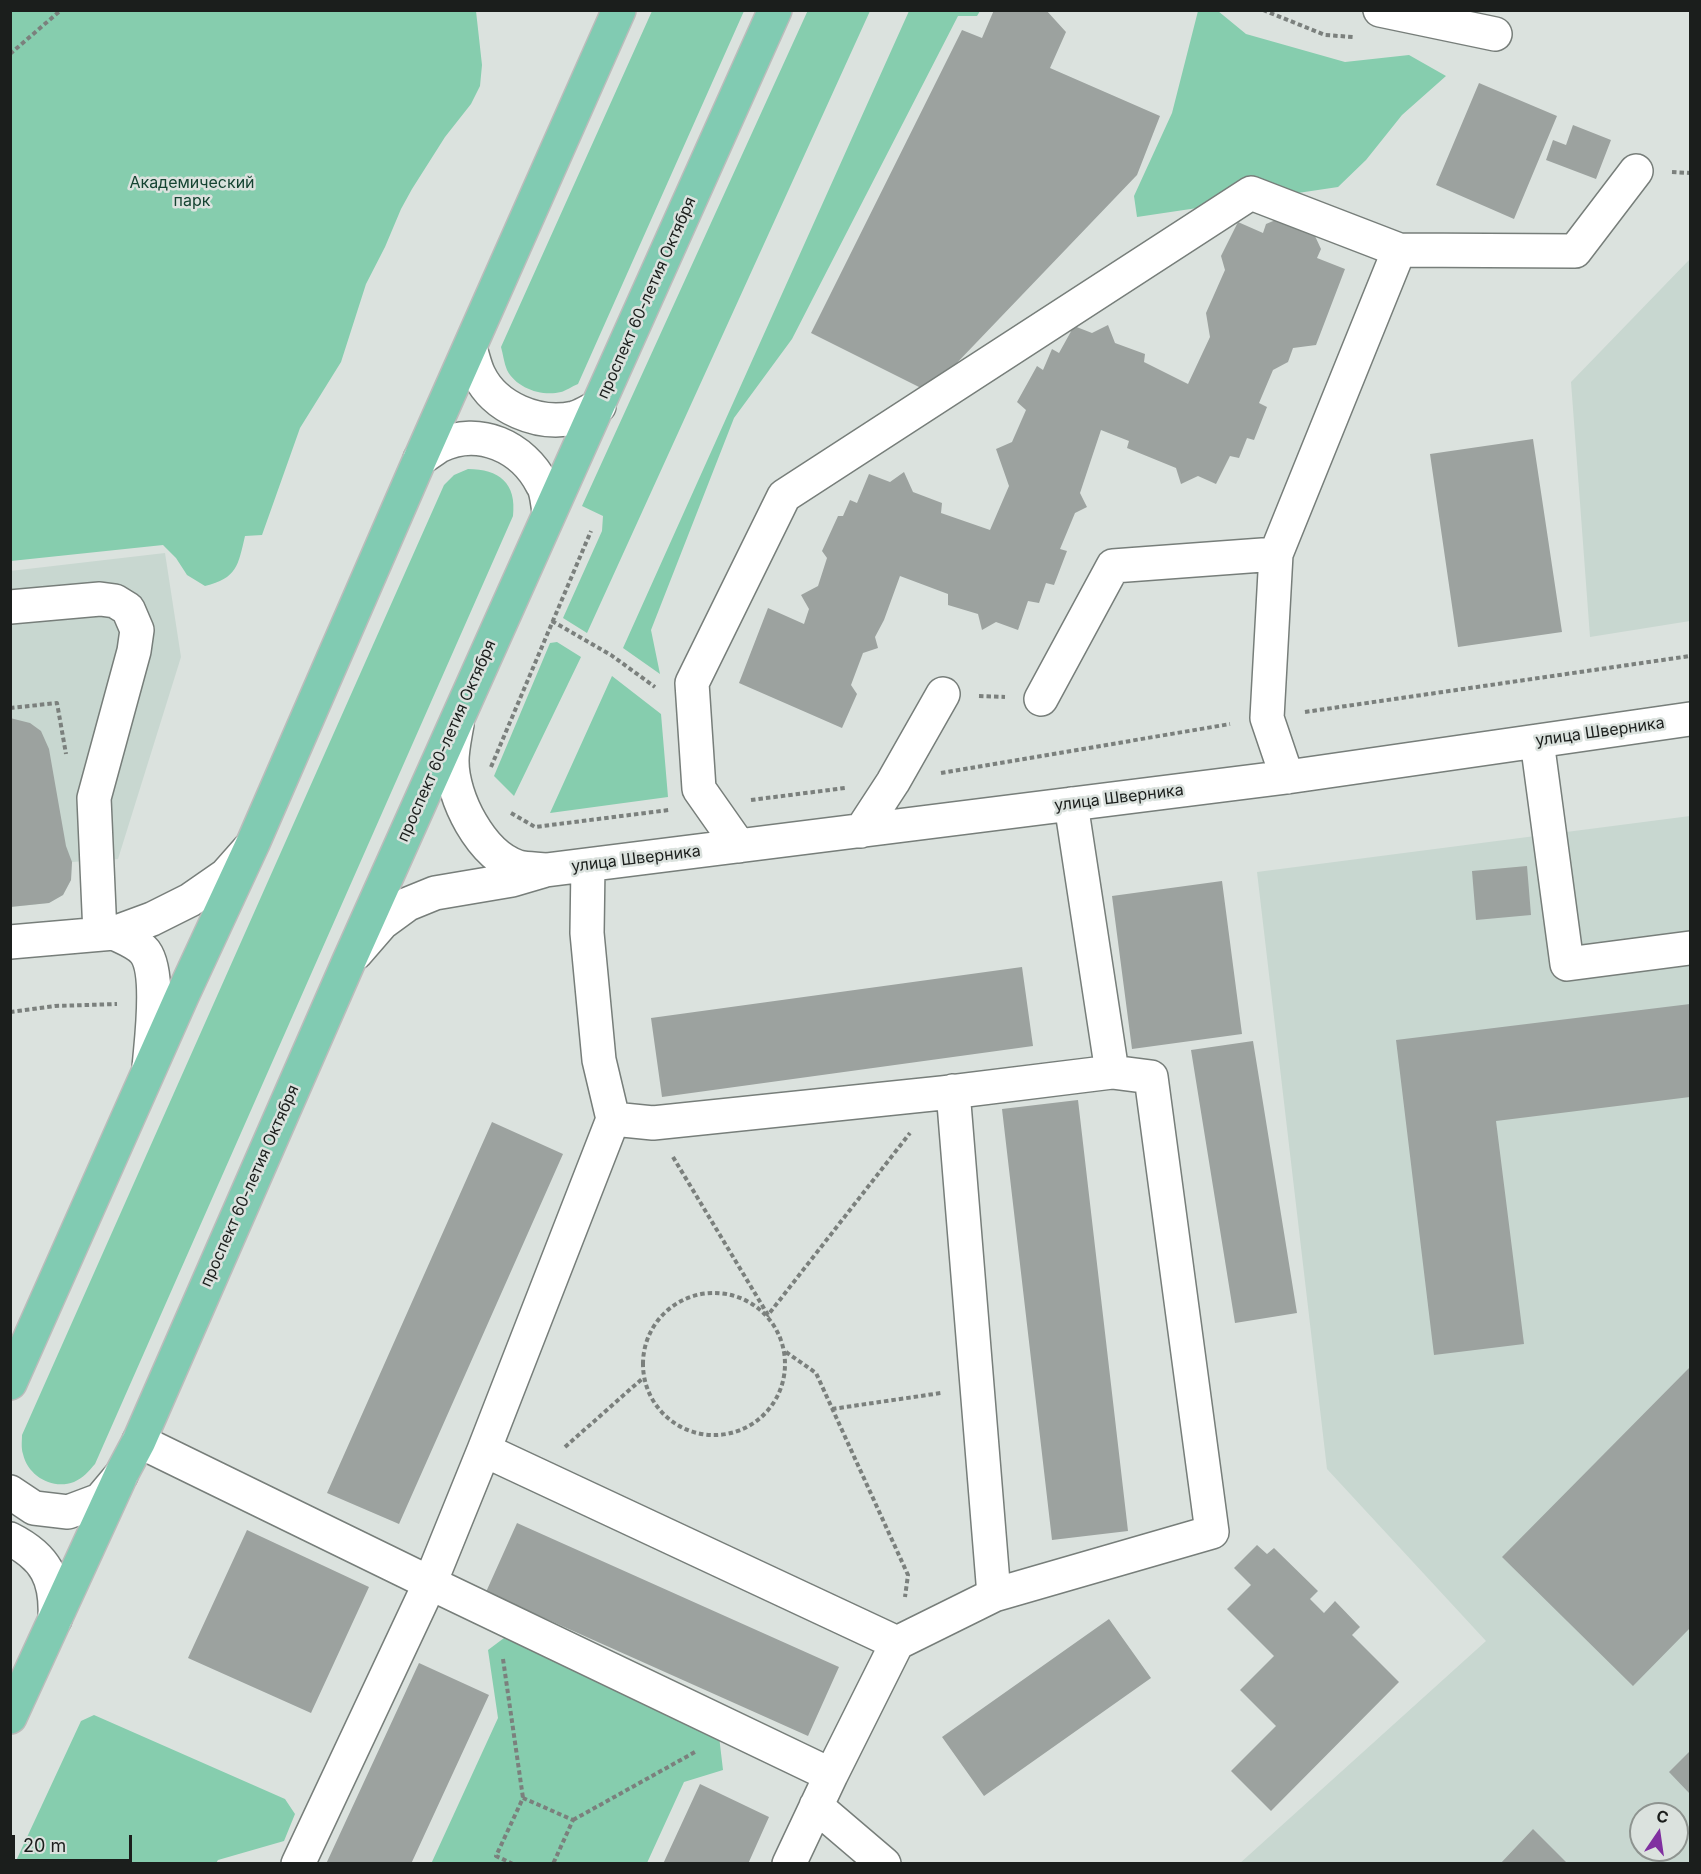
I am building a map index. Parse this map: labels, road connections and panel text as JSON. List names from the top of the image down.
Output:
{
  "streets": {
    "main road": ["проспект 60-летия Октября"],
    "street": ["улица Шверника"]
  },
  "crossings": [
    ["проспект 60-летия Октября", "улица Шверника"]
  ],
  "parks": ["Академический парк"],
  "scale_bar": "20 m",
  "north": "top"
}
